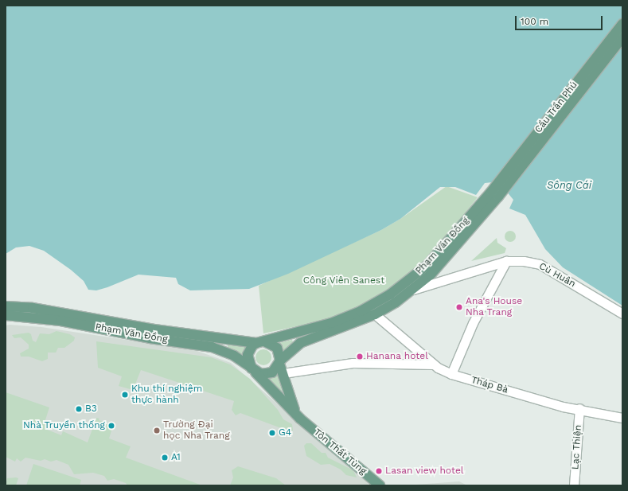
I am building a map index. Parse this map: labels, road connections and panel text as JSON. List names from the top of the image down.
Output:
{
  "streets": {
    "main road": ["Cầu Trần Phú", "Phạm Văn Đồng", "Tôn Thất Tùng"],
    "street": ["Cù Huân", "Tháp Bà", "Lạc Thiện"]
  },
  "crossings": [
    ["Cầu Trần Phú", "Phạm Văn Đồng"],
    ["Phạm Văn Đồng", "Cù Huân"],
    ["Phạm Văn Đồng", "Tháp Bà"],
    ["Phạm Văn Đồng", "Tôn Thất Tùng"],
    ["Tháp Bà", "Lạc Thiện"]
  ],
  "water": ["Sông Cái"],
  "parks": ["Công Viên Sanest"],
  "places": [
    "Ana's House Nha Trang",
    "Hanana hotel",
    "Khu thí nghiệm thực hành",
    "B3",
    "Nhà Truyền thống",
    "Trường Đại học Nha Trang",
    "G4",
    "A1",
    "Lasan view hotel"
  ],
  "scale_bar": "100 m"
}
